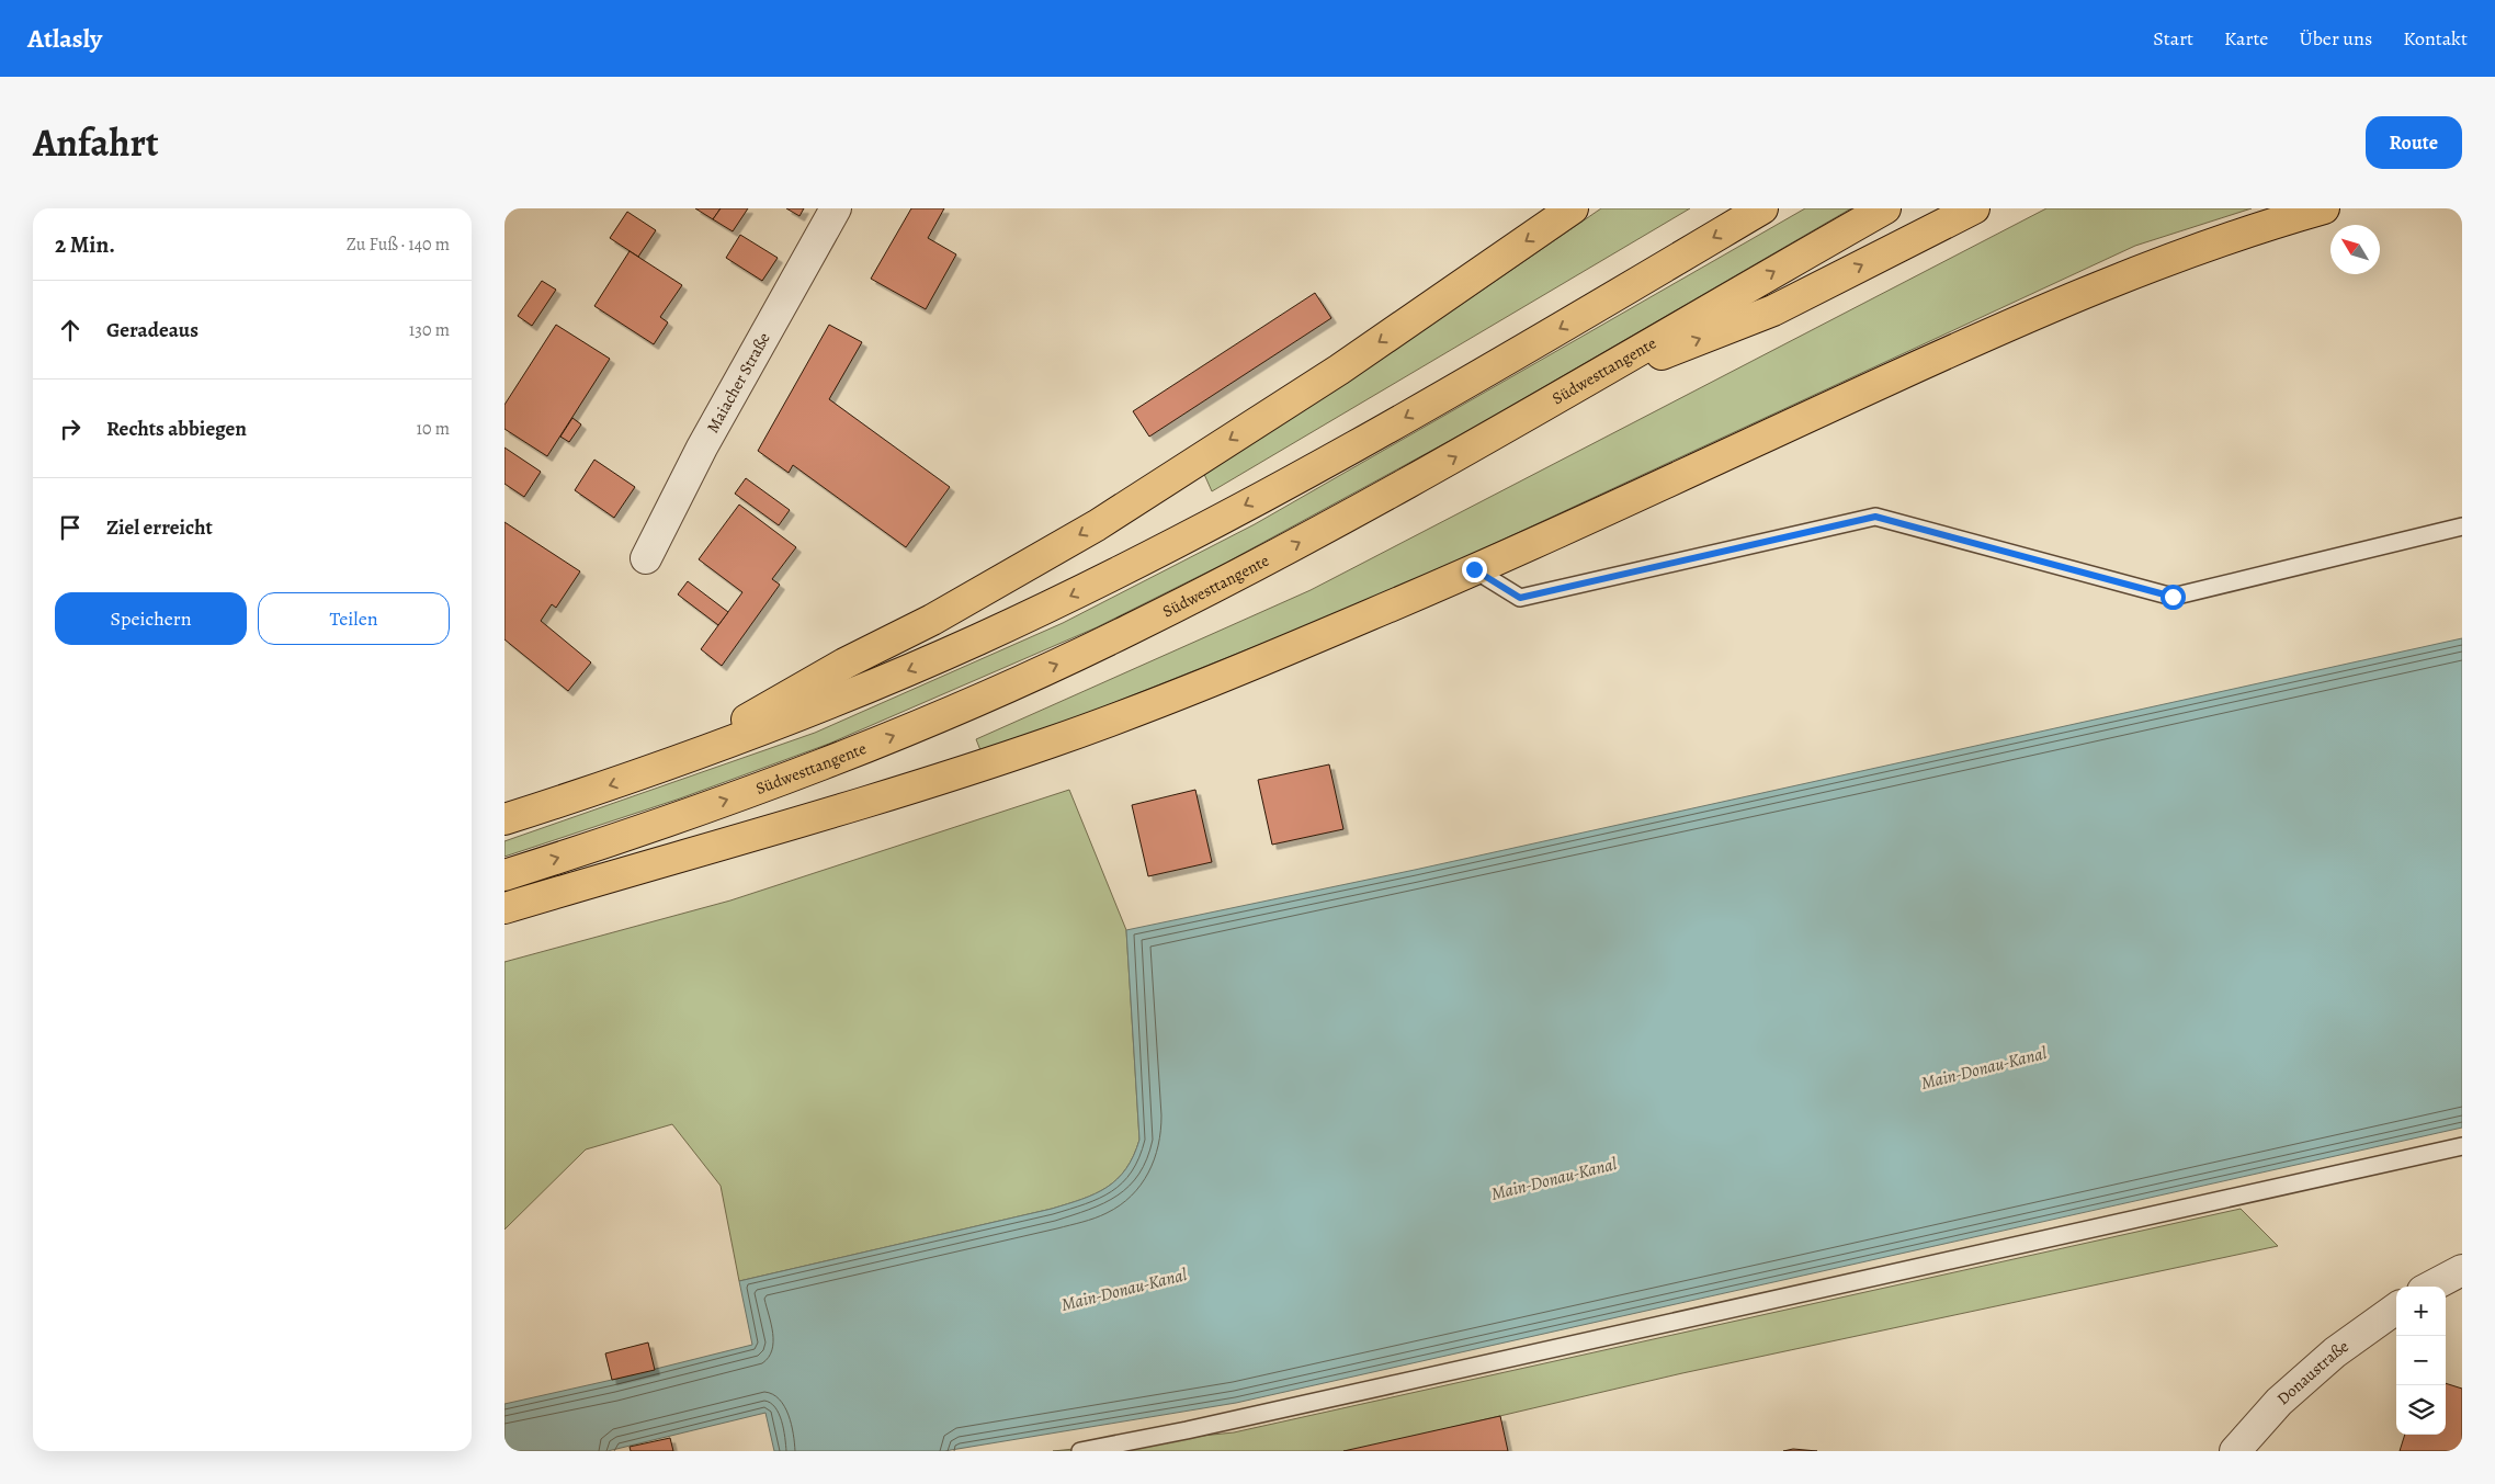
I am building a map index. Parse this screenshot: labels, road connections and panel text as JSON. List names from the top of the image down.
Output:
{
  "streets": {
    "highway": ["Südwesttangente"],
    "street": ["Maiacher Straße", "Donaustraße"]
  },
  "water": ["Main-Donau-Kanal"],
  "north": "top left",
  "page": {
    "header": "Atlasly",
    "nav": [
      "Start",
      "Karte",
      "Über uns",
      "Kontakt"
    ],
    "title": "Anfahrt",
    "buttons": [
      "Route",
      ["Speichern", "Teilen"]
    ],
    "heading": ["2 Min.", "Zu Fuß · 140 m"],
    "list": [
      ["Geradeaus", "130 m"],
      ["Rechts abbiegen", "10 m"],
      "Ziel erreicht"
    ],
    "map_buttons": ["+", "−"]
  }
}
